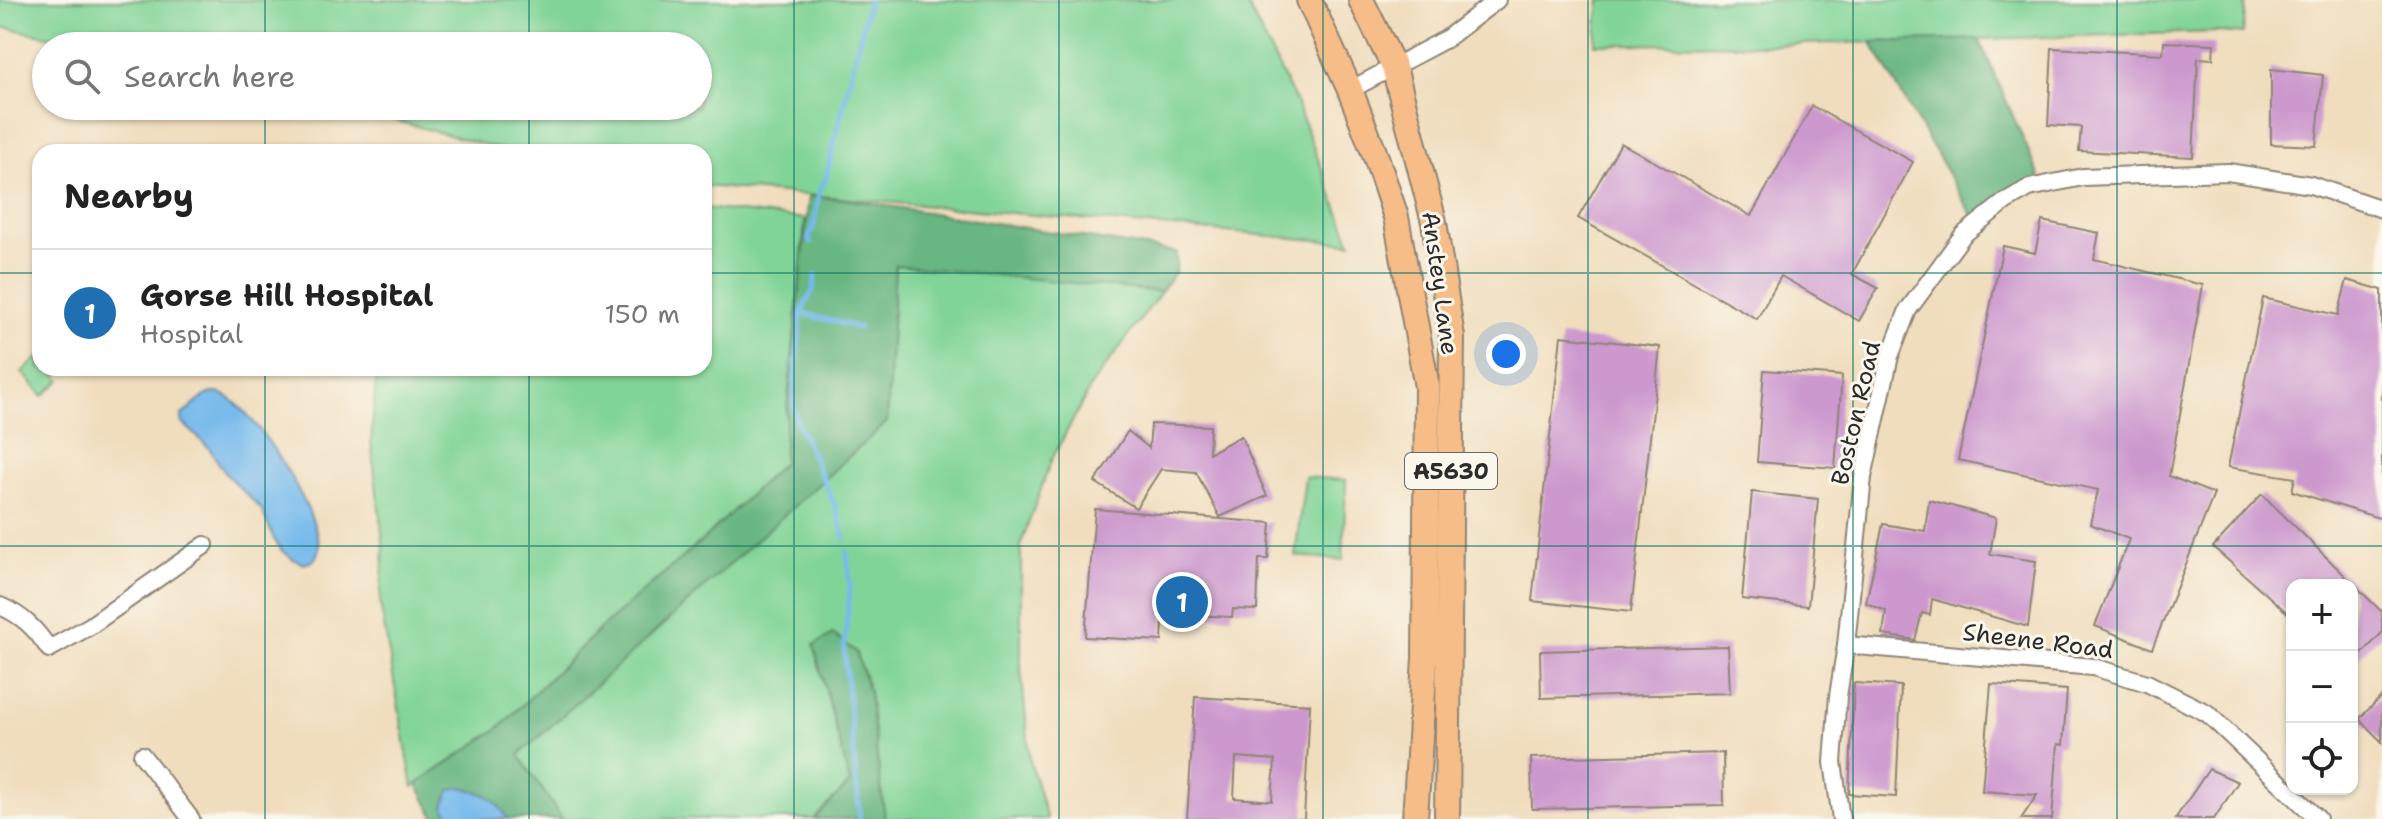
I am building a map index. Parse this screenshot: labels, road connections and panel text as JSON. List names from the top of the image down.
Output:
{
  "streets": {
    "main road": ["Anstey Lane", "A5630"],
    "street": ["Boston Road", "Sheene Road"]
  },
  "crossings": [
    ["Boston Road", "Sheene Road"]
  ],
  "page": {
    "search": "Search here",
    "heading": "Nearby",
    "list": [
      {
        "mark": "1",
        "name": "Gorse Hill Hospital",
        "note": "Hospital",
        "value": "150 m"
      }
    ],
    "pins": "1",
    "map_buttons": ["+", "−"]
  }
}
